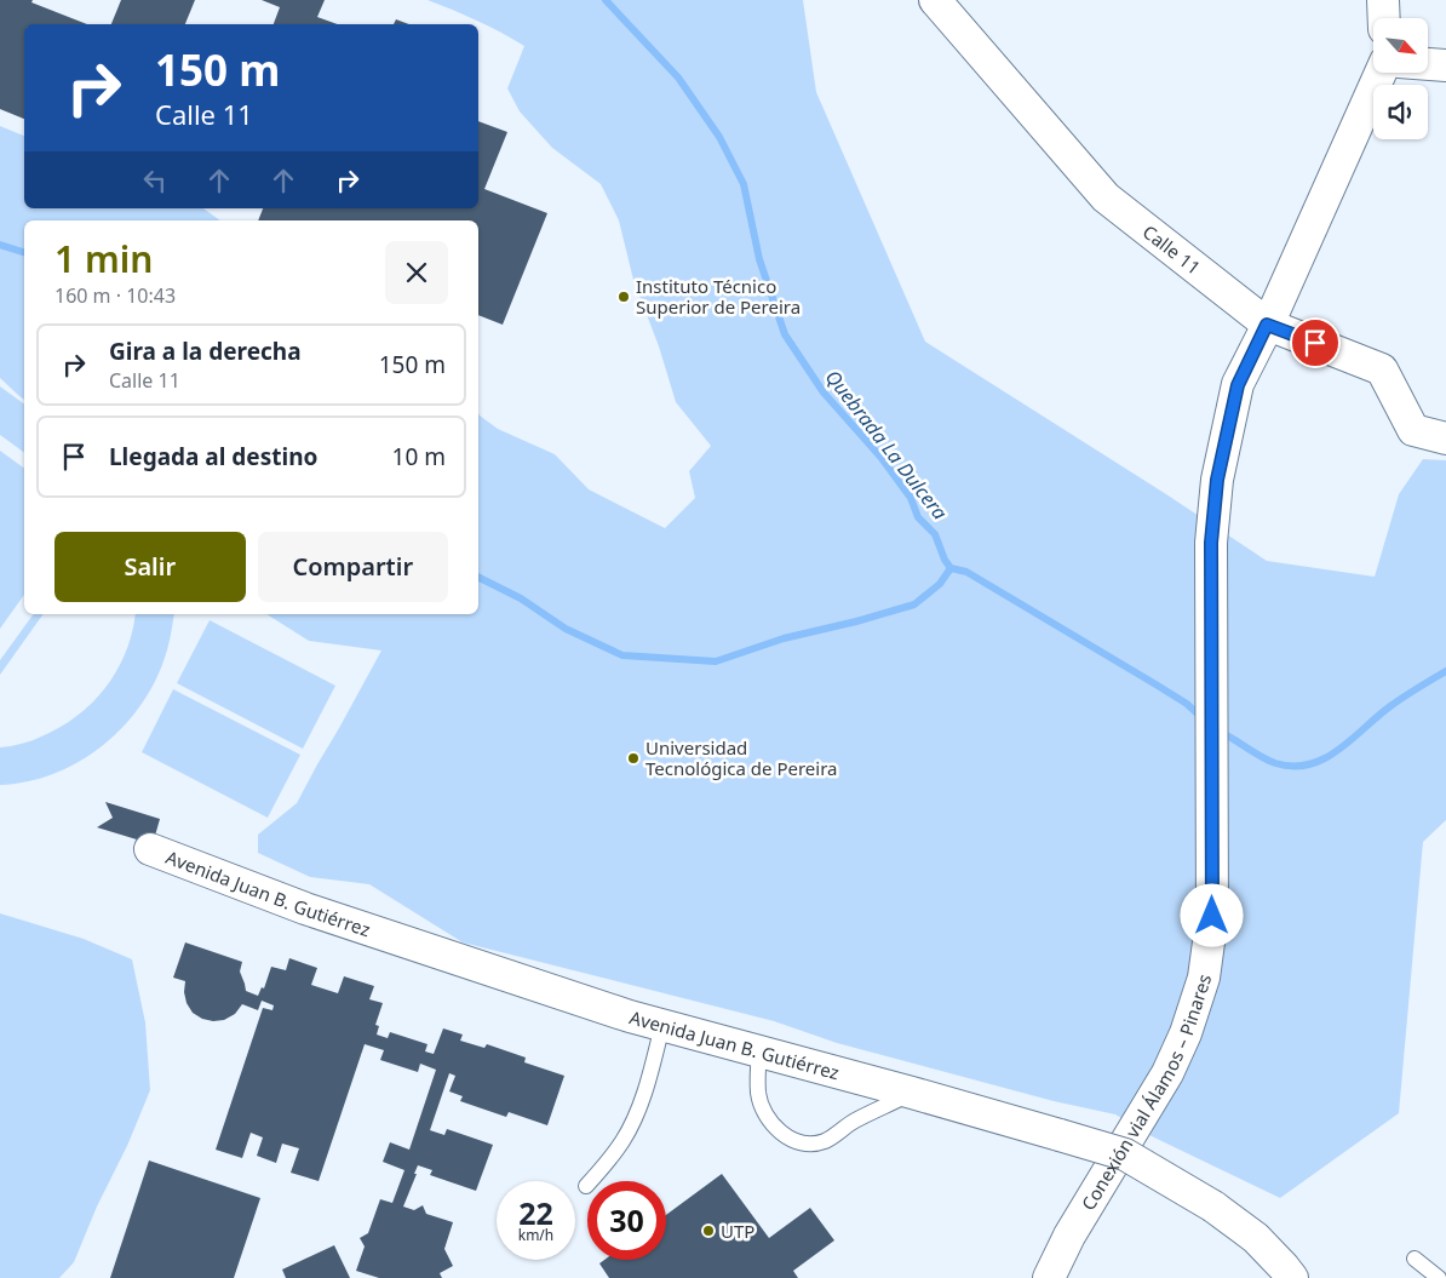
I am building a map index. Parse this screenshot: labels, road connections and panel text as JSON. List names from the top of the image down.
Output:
{
  "streets": {
    "street": ["Calle 11", "Avenida Juan B. Gutiérrez", "Conexión vial Álamos – Pinares"]
  },
  "crossings": [
    ["Calle 11", "Conexión vial Álamos – Pinares"]
  ],
  "water": ["Quebrada La Dulcera"],
  "places": ["Instituto Técnico Superior de Pereira", "Universidad Tecnológica de Pereira", "UTP"],
  "north": "bottom right",
  "page": {
    "turn": ["150 m", "Calle 11"],
    "heading": ["1 min", "160 m · 10:43"],
    "list": [
      {
        "name": "Gira a la derecha",
        "note": "Calle 11",
        "value": "150 m"
      },
      {
        "name": "Llegada al destino",
        "value": "10 m"
      }
    ],
    "buttons": ["Salir", "Compartir"],
    "speed": "22 km/h",
    "limit": "30"
  }
}
